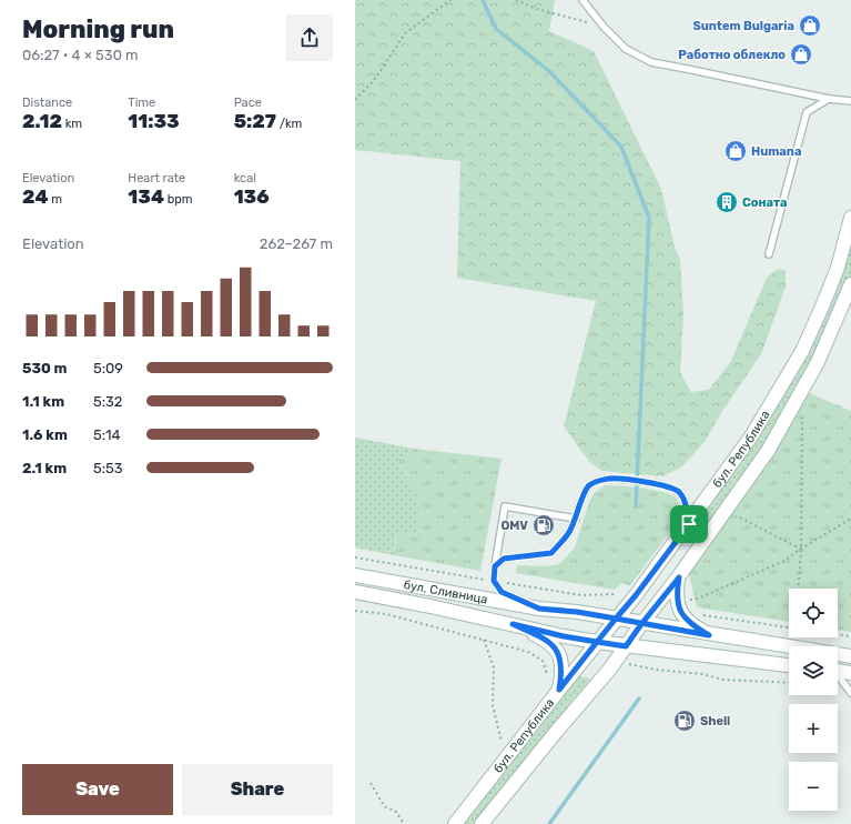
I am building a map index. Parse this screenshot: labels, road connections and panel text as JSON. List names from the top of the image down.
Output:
{
  "streets": {
    "street": ["бул. Република", "бул. Сливница"]
  },
  "crossings": [
    ["бул. Република", "бул. Сливница"]
  ],
  "places": {
    "shop": ["Suntem Bulgaria", "Работно облекло", "Humana"],
    "building": ["Соната"],
    "fuel station": ["OMV", "Shell"]
  },
  "page": {
    "heading": ["Morning run", "06:27 · 4 × 530 m"],
    "stats": [
      ["Distance", "2.12 km"],
      ["Time", "11:33"],
      ["Pace", "5:27 /km"],
      ["Elevation", "24 m"],
      ["Heart rate", "134 bpm"],
      ["kcal", "136"]
    ],
    "chart": ["Elevation", "262–267 m"],
    "list": [
      {
        "name": "530 m",
        "note": "5:09"
      },
      {
        "name": "1.1 km",
        "note": "5:32"
      },
      {
        "name": "1.6 km",
        "note": "5:14"
      },
      {
        "name": "2.1 km",
        "note": "5:53"
      }
    ],
    "map_buttons": ["+", "−"],
    "buttons": ["Save", "Share"]
  }
}
